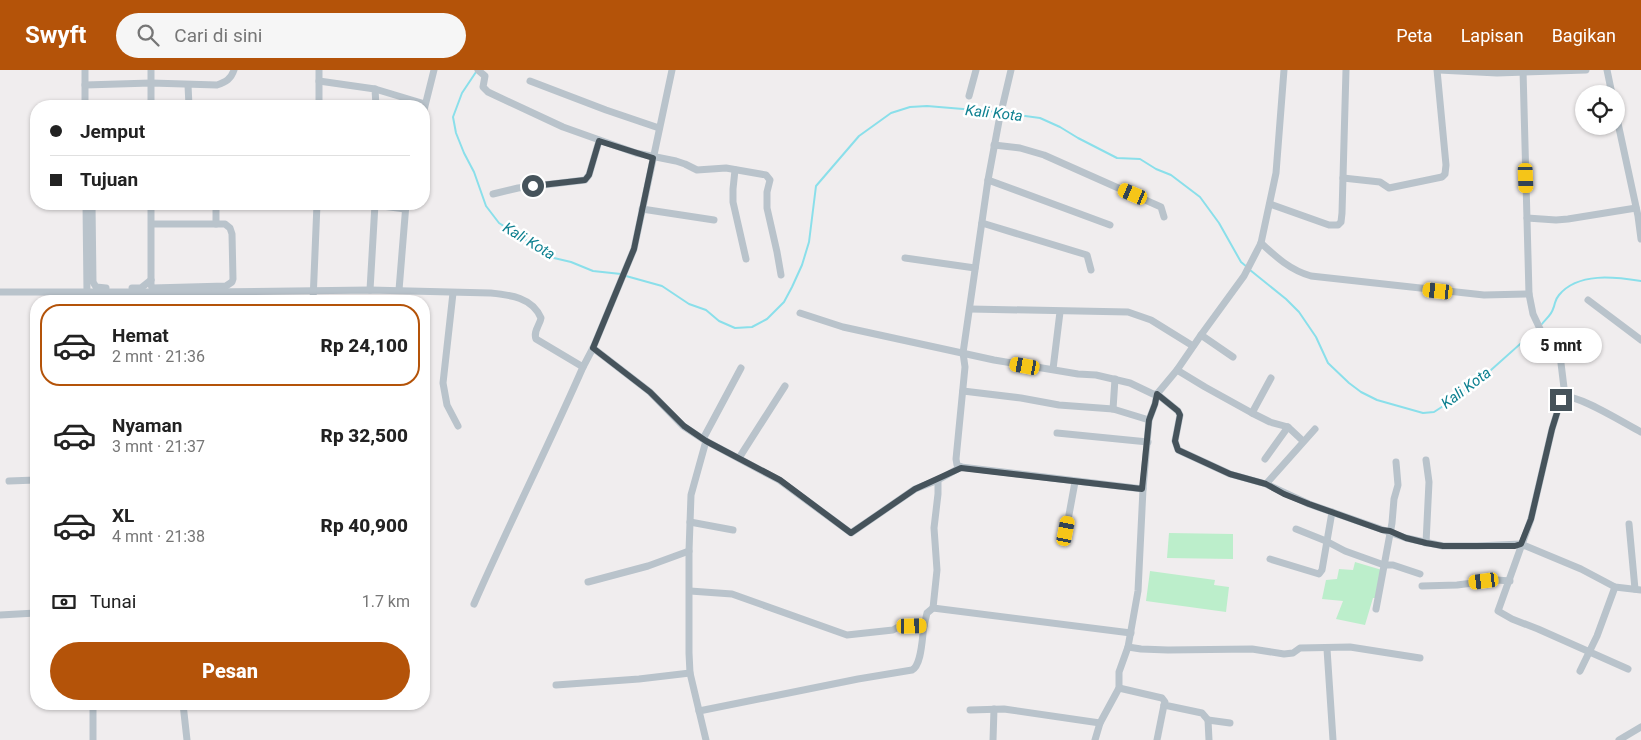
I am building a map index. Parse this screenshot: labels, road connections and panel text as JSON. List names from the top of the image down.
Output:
{
  "water": ["Kali Kota"],
  "page": {
    "header": "Swyft",
    "search": "Cari di sini",
    "nav": ["Peta", "Lapisan", "Bagikan"],
    "banner": ["Jemput", "Tujuan"],
    "list": [
      {
        "name": "Hemat",
        "note": "2 mnt · 21:36",
        "value": "Rp 24,100"
      },
      {
        "name": "Nyaman",
        "note": "3 mnt · 21:37",
        "value": "Rp 32,500"
      },
      {
        "name": "XL",
        "note": "4 mnt · 21:38",
        "value": "Rp 40,900"
      }
    ],
    "bubble": "5 mnt",
    "pay": ["Tunai", "1.7 km"],
    "buttons": "Pesan"
  }
}
